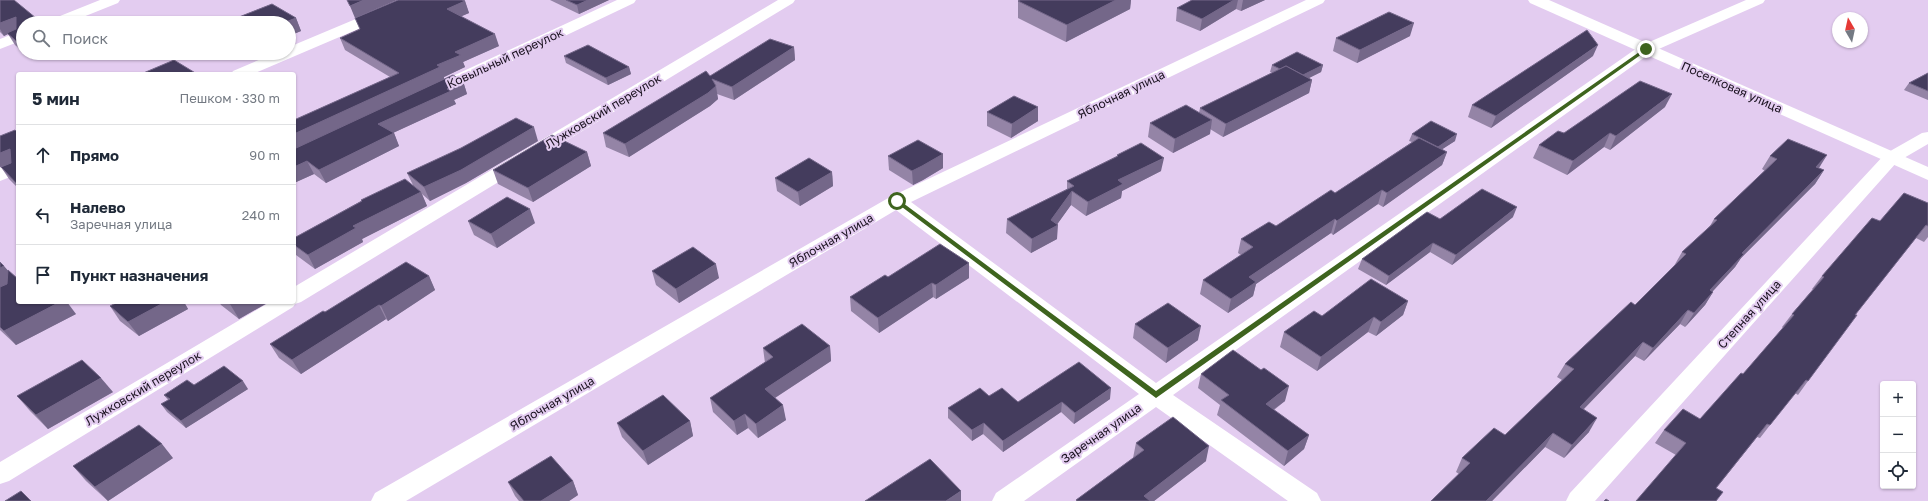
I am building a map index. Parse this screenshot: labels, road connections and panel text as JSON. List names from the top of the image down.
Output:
{
  "streets": {
    "highway": ["Поселковая улица"],
    "street": [
      "Ковыльный переулок",
      "Яблочная улица",
      "Лужковский переулок",
      "Степная улица",
      "Заречная улица"
    ]
  },
  "crossings": [
    ["Поселковая улица", "Степная улица"],
    ["Поселковая улица", "Заречная улица"]
  ],
  "north": "top",
  "page": {
    "search": "Поиск",
    "heading": ["5 мин", "Пешком · 330 m"],
    "list": [
      ["Прямо", "90 m"],
      ["Налево", "Заречная улица", "240 m"],
      "Пункт назначения"
    ],
    "map_buttons": ["+", "−"]
  }
}
